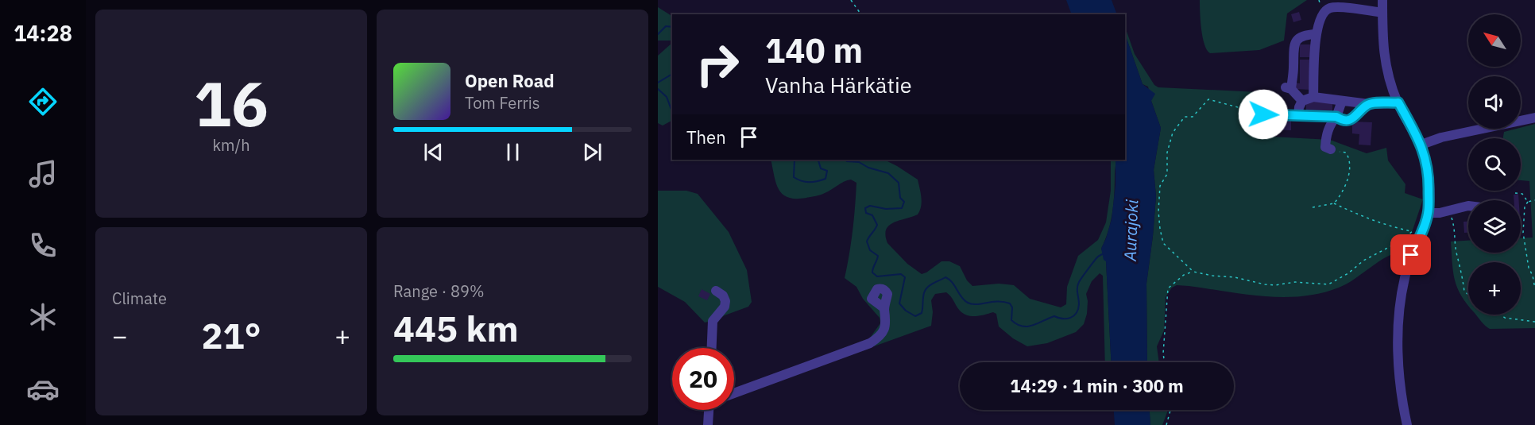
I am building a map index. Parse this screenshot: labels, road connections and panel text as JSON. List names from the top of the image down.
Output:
{
  "water": ["Aurajoki"],
  "north": "top left",
  "page": {
    "tabs": "14:28",
    "tile": [
      ["16", "km/h"],
      "Climate",
      ["Range · 89%", "445 km"]
    ],
    "map_buttons": "+",
    "turn": ["140 m", "Vanha Härkätie"],
    "song": ["Open Road", "Tom Ferris"],
    "then": "Then",
    "heat": ["−", "21°", "+"],
    "limit": "20",
    "trip": "14:29 · 1 min · 300 m"
  }
}
